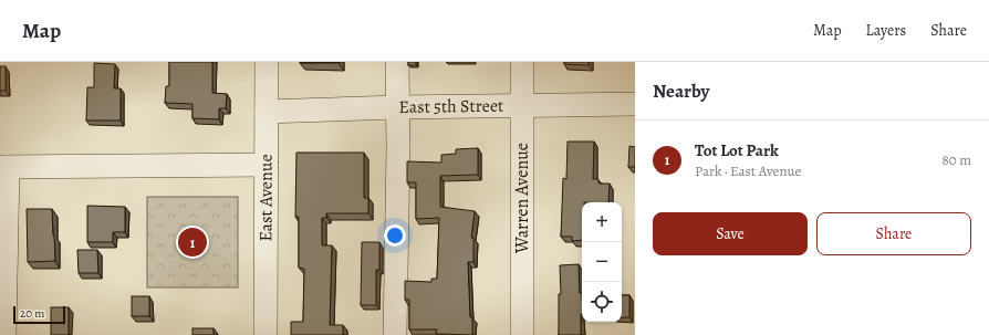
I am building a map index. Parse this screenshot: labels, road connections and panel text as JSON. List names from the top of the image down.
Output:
{
  "streets": {
    "street": ["East 5th Street", "East Avenue", "Warren Avenue"]
  },
  "crossings": [
    ["East 5th Street", "East Avenue"],
    ["East 5th Street", "Warren Avenue"]
  ],
  "scale_bar": "20 m",
  "page": {
    "header": "Map",
    "nav": ["Map", "Layers", "Share"],
    "heading": "Nearby",
    "list": [
      {
        "mark": "1",
        "name": "Tot Lot Park",
        "note": "Park · East Avenue",
        "value": "80 m"
      }
    ],
    "buttons": ["Save", "Share"],
    "map_buttons": ["+", "−"],
    "pins": "1",
    "scale": "20 m"
  }
}
